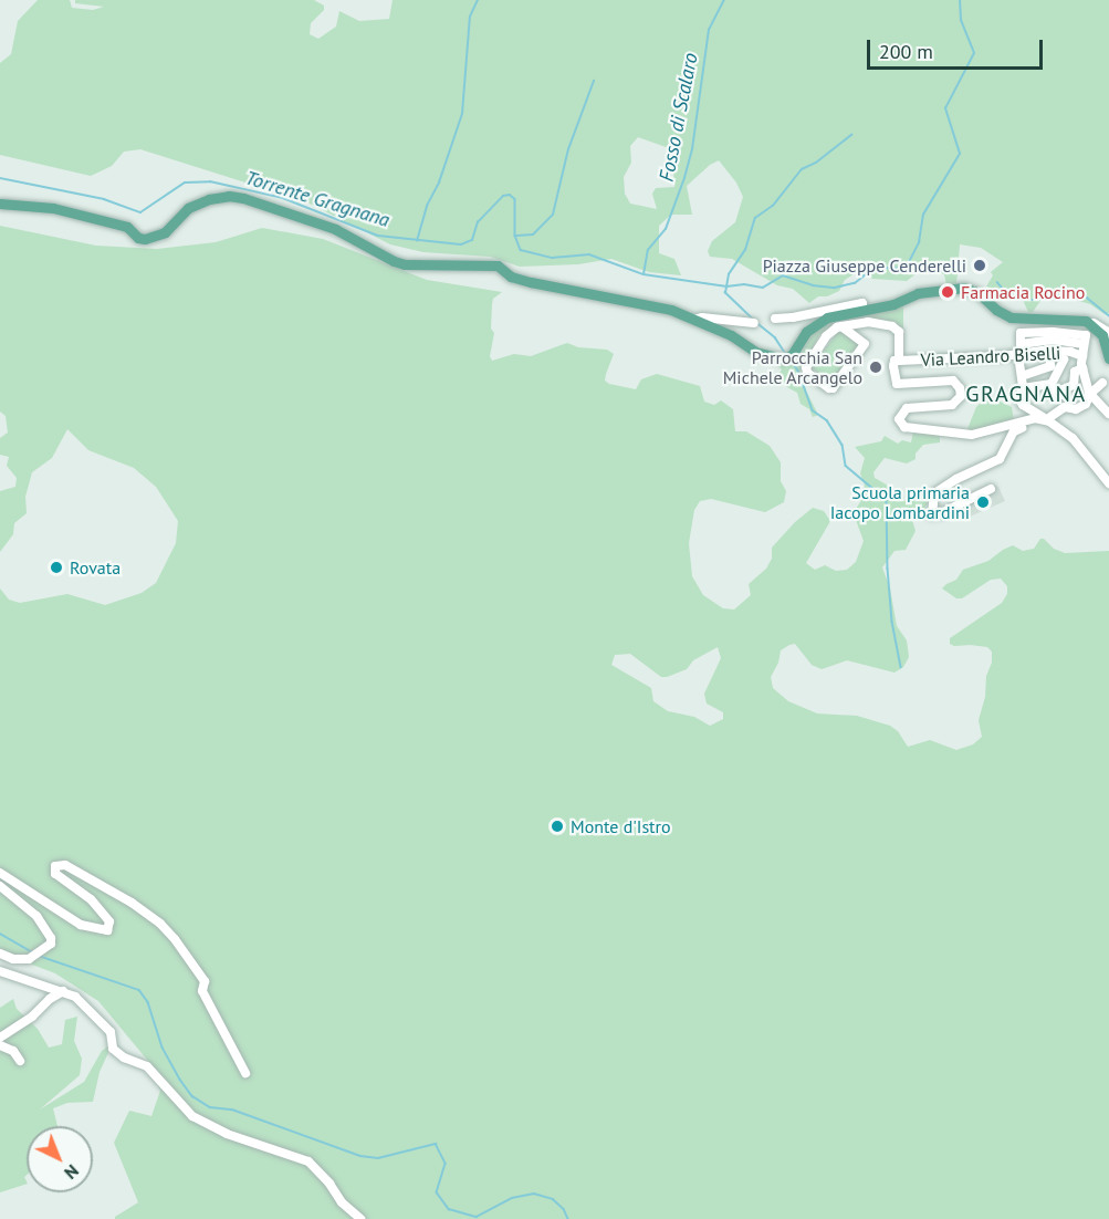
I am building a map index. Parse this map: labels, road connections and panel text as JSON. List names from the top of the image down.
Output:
{
  "streets": {
    "street": ["Via Leandro Biselli"]
  },
  "districts": ["GRAGNANA"],
  "water": ["Fosso di Scalaro", "Torrente Gragnana"],
  "places": [
    "Piazza Giuseppe Cenderelli",
    "Farmacia Rocino",
    "Parrocchia San Michele Arcangelo",
    "Scuola primaria Iacopo Lombardini",
    "Rovata",
    "Monte d'Istro"
  ],
  "scale_bar": "200 m",
  "north": "bottom right"
}
